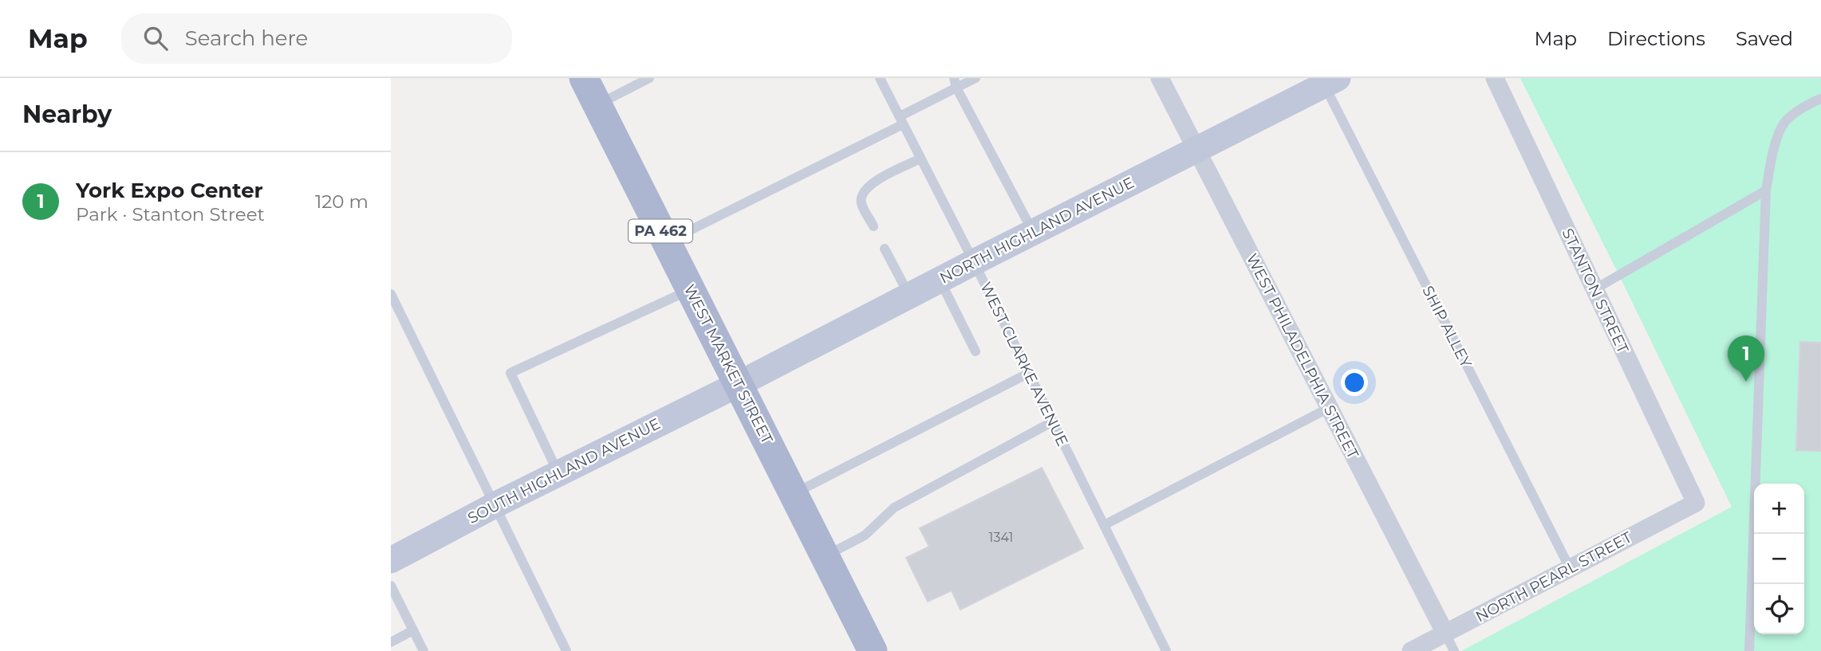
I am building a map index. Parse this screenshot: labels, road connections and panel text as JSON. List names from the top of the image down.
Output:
{
  "streets": {
    "main road": ["PA 462", "WEST MARKET STREET"],
    "street": [
      "NORTH HIGHLAND AVENUE",
      "STANTON STREET",
      "WEST PHILADELPHIA STREET",
      "SOUTH HIGHLAND AVENUE",
      "NORTH PEARL STREET"
    ],
    "lane": ["SHIP ALLEY", "WEST CLARKE AVENUE"]
  },
  "crossings": [
    ["NORTH HIGHLAND AVENUE", "SHIP ALLEY"],
    ["NORTH HIGHLAND AVENUE", "WEST PHILADELPHIA STREET"],
    ["NORTH HIGHLAND AVENUE", "WEST MARKET STREET"],
    ["NORTH HIGHLAND AVENUE", "WEST CLARKE AVENUE"],
    ["NORTH HIGHLAND AVENUE", "SOUTH HIGHLAND AVENUE"],
    ["STANTON STREET", "NORTH PEARL STREET"],
    ["SHIP ALLEY", "NORTH PEARL STREET"],
    ["WEST PHILADELPHIA STREET", "NORTH PEARL STREET"],
    ["WEST MARKET STREET", "SOUTH HIGHLAND AVENUE"]
  ],
  "house_numbers": ["1341"],
  "page": {
    "header": "Map",
    "search": "Search here",
    "nav": ["Map", "Directions", "Saved"],
    "heading": "Nearby",
    "list": [
      {
        "mark": "1",
        "name": "York Expo Center",
        "note": "Park · Stanton Street",
        "value": "120 m"
      }
    ],
    "pins": "1",
    "map_buttons": ["+", "−"]
  }
}
